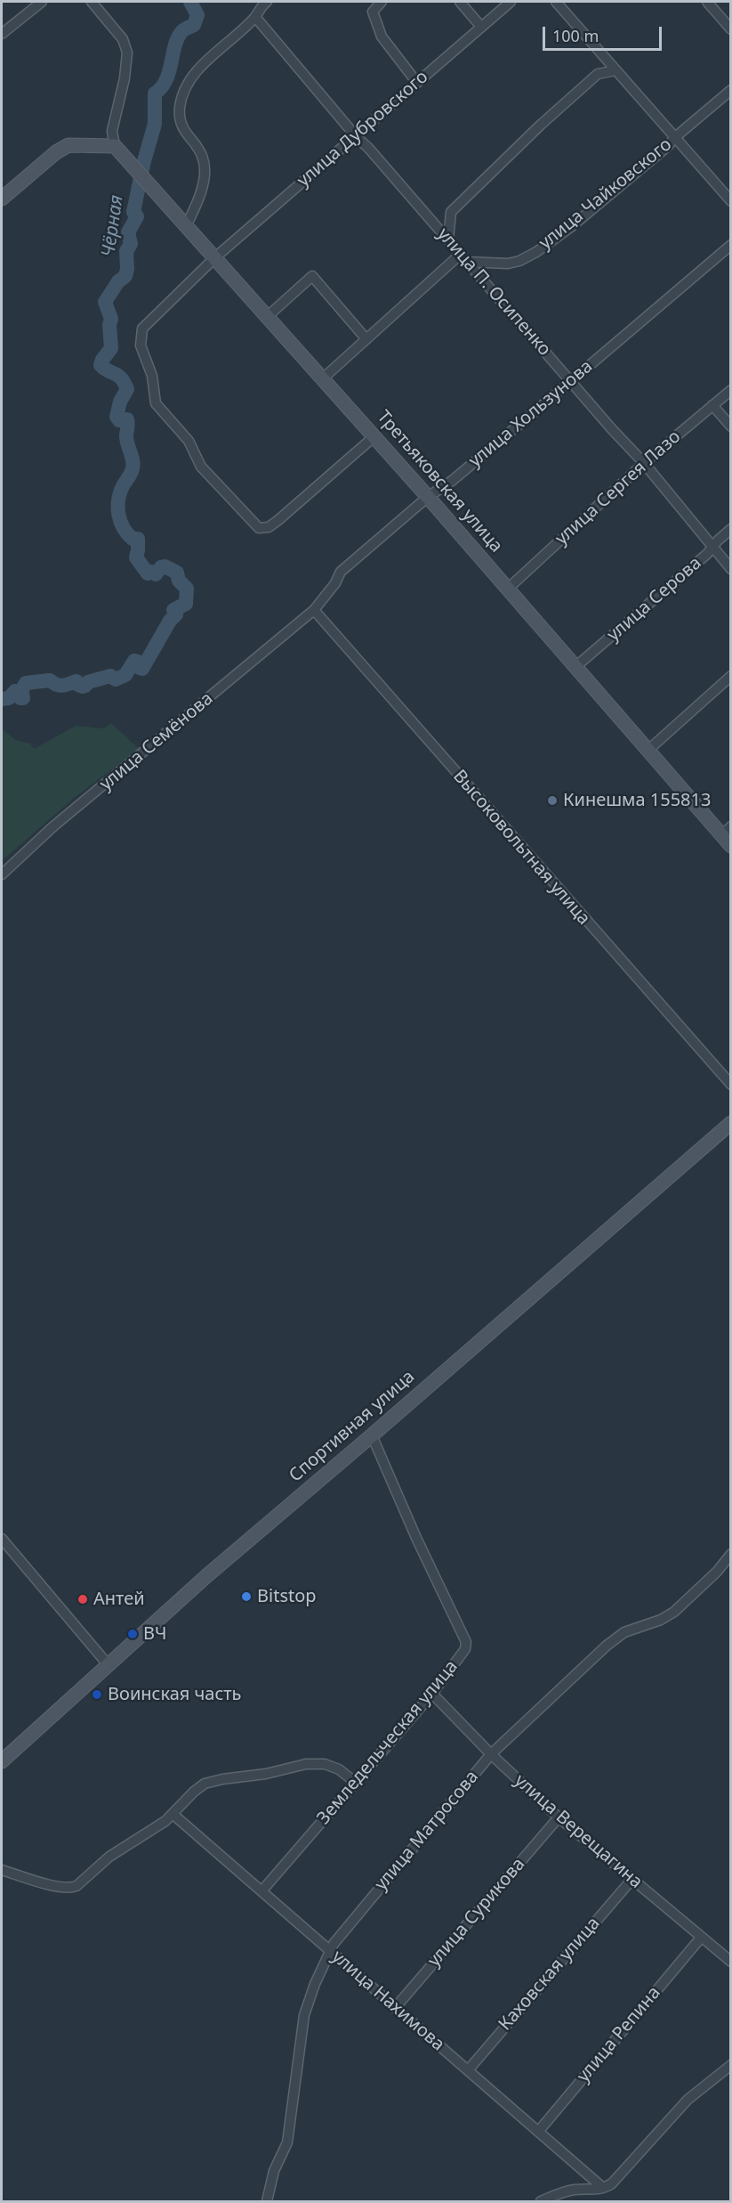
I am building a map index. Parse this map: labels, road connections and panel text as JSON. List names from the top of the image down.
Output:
{
  "streets": {
    "street": [
      "улица Дубровского",
      "улица Чайковского",
      "улица П. Осипенко",
      "улица Хользунова",
      "Третьяковская улица",
      "улица Сергея Лазо",
      "улица Серова",
      "улица Семёнова",
      "Высоковольтная улица",
      "Спортивная улица",
      "Земледельческая улица",
      "улица Матросова",
      "улица Верещагина",
      "улица Сурикова",
      "Каховская улица",
      "улица Нахимова",
      "улица Репина"
    ]
  },
  "crossings": [
    ["улица Дубровского", "улица П. Осипенко"],
    ["улица Дубровского", "Третьяковская улица"],
    ["улица Чайковского", "улица П. Осипенко"],
    ["улица П. Осипенко", "улица Хользунова"],
    ["улица П. Осипенко", "улица Сергея Лазо"],
    ["улица П. Осипенко", "улица Серова"],
    ["улица Хользунова", "Третьяковская улица"],
    ["улица Хользунова", "улица Семёнова"],
    ["улица Хользунова", "Высоковольтная улица"],
    ["Третьяковская улица", "улица Сергея Лазо"],
    ["Третьяковская улица", "улица Серова"],
    ["улица Семёнова", "Высоковольтная улица"],
    ["Спортивная улица", "Земледельческая улица"],
    ["Земледельческая улица", "улица Верещагина"],
    ["Земледельческая улица", "улица Нахимова"],
    ["улица Матросова", "улица Верещагина"],
    ["улица Матросова", "улица Нахимова"],
    ["улица Верещагина", "улица Сурикова"],
    ["улица Верещагина", "Каховская улица"],
    ["улица Верещагина", "улица Репина"],
    ["улица Сурикова", "улица Нахимова"],
    ["Каховская улица", "улица Нахимова"],
    ["улица Нахимова", "улица Репина"]
  ],
  "water": ["Чёрная"],
  "places": [
    "Кинешма 155813",
    "Bitstop",
    "Антей",
    "ВЧ",
    "Воинская часть"
  ],
  "scale_bar": "100 m"
}
